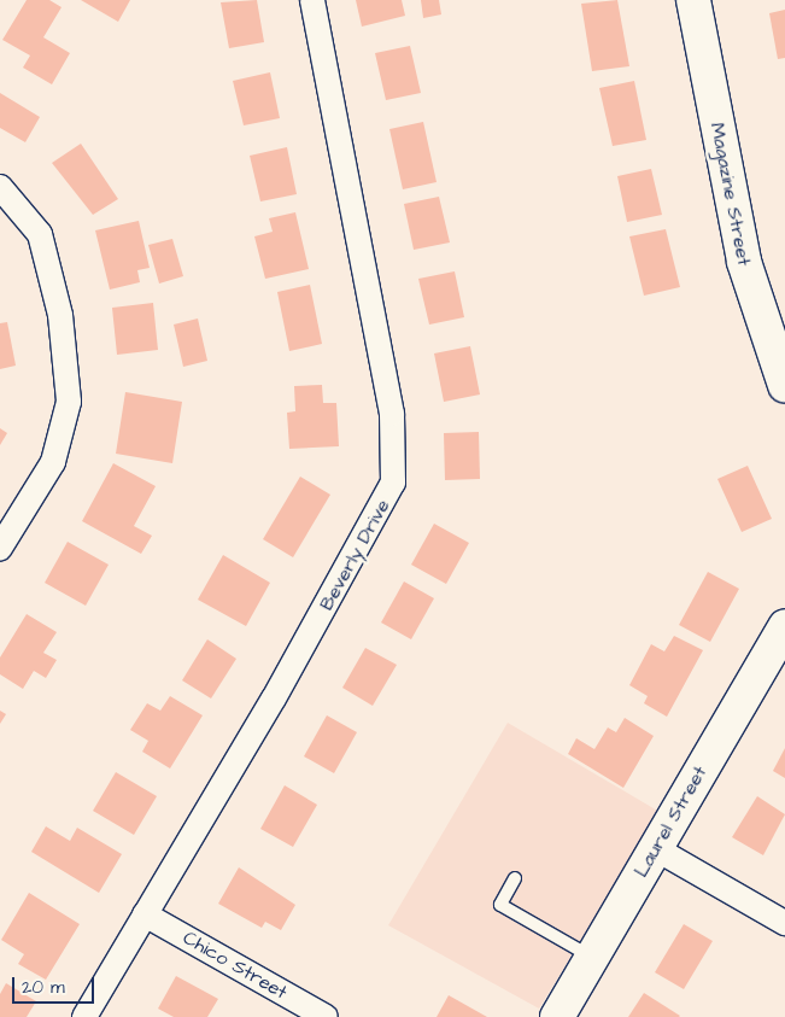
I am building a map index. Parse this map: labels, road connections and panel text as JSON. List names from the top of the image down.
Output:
{
  "streets": {
    "street": [
      "Magazine Street",
      "Beverly Drive",
      "Laurel Street",
      "Chico Street"
    ]
  },
  "crossings": [
    ["Beverly Drive", "Chico Street"]
  ],
  "scale_bar": "20 m"
}
